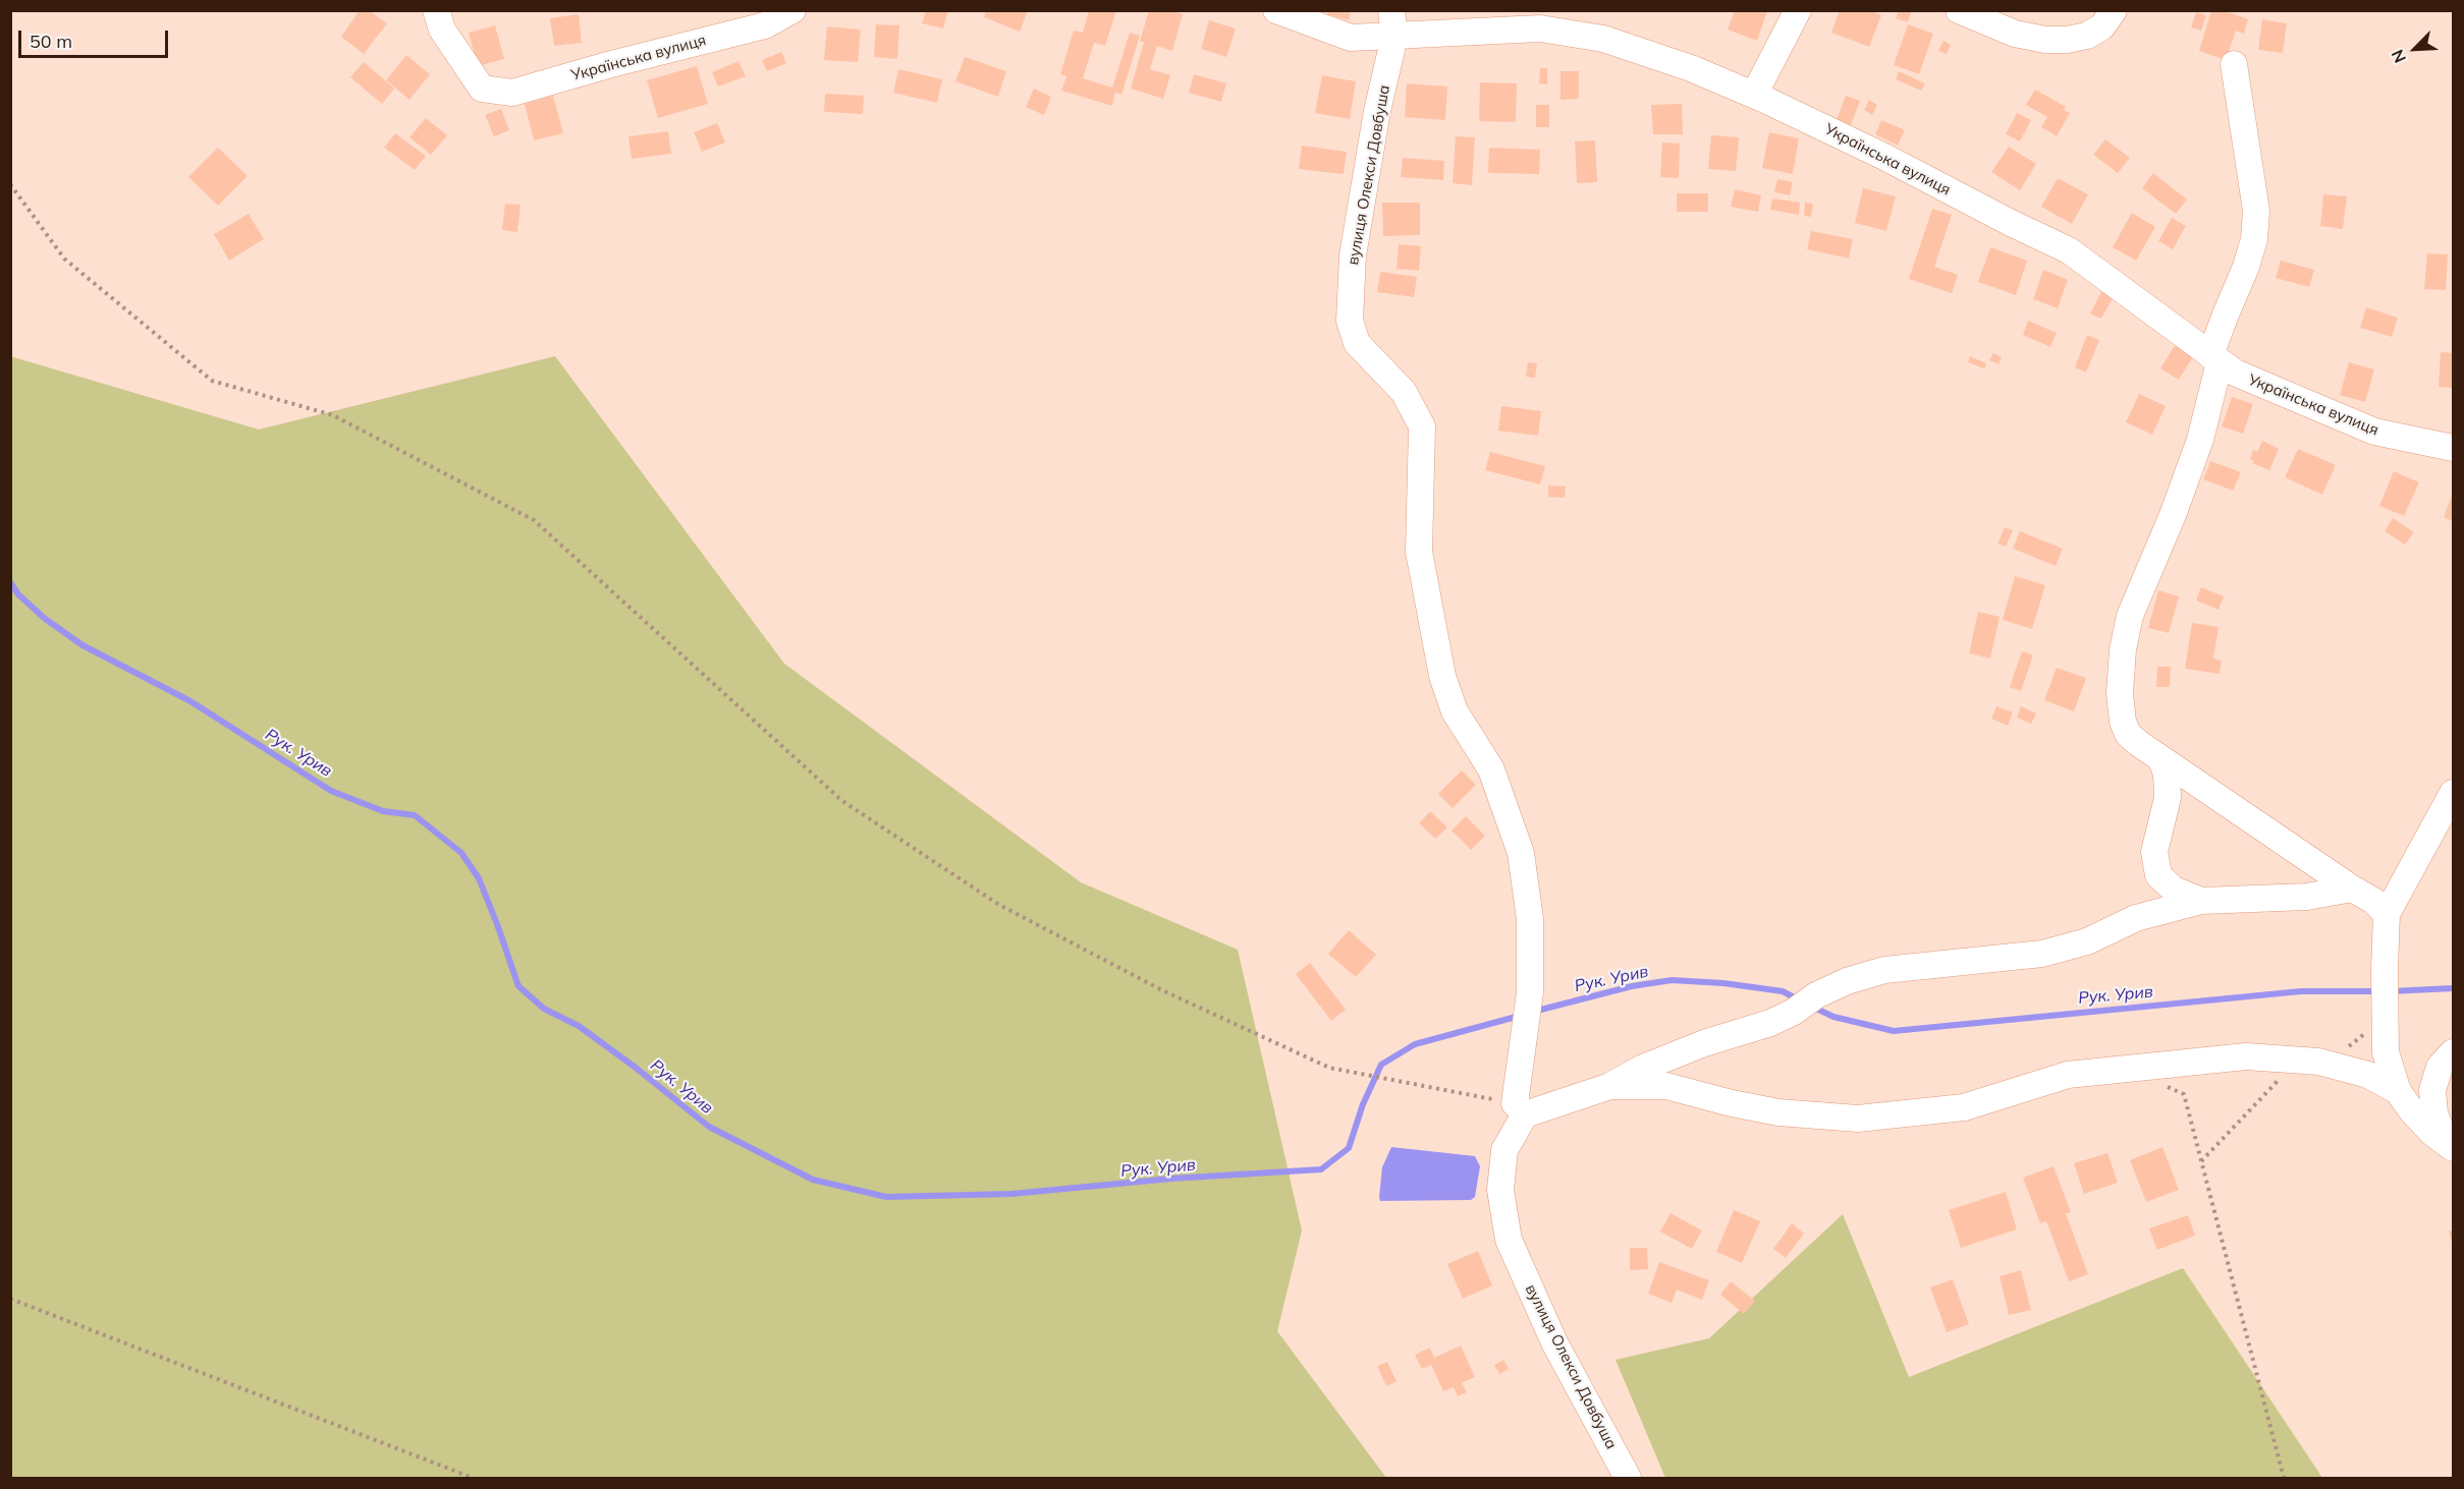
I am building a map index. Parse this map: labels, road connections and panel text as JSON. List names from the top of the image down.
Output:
{
  "streets": {
    "street": ["Українська вулиця", "вулиця Олекси Довбуша"]
  },
  "crossings": [
    ["Українська вулиця", "вулиця Олекси Довбуша"]
  ],
  "water": ["Рук. Урив"],
  "scale_bar": "50 m",
  "north": "bottom left"
}
